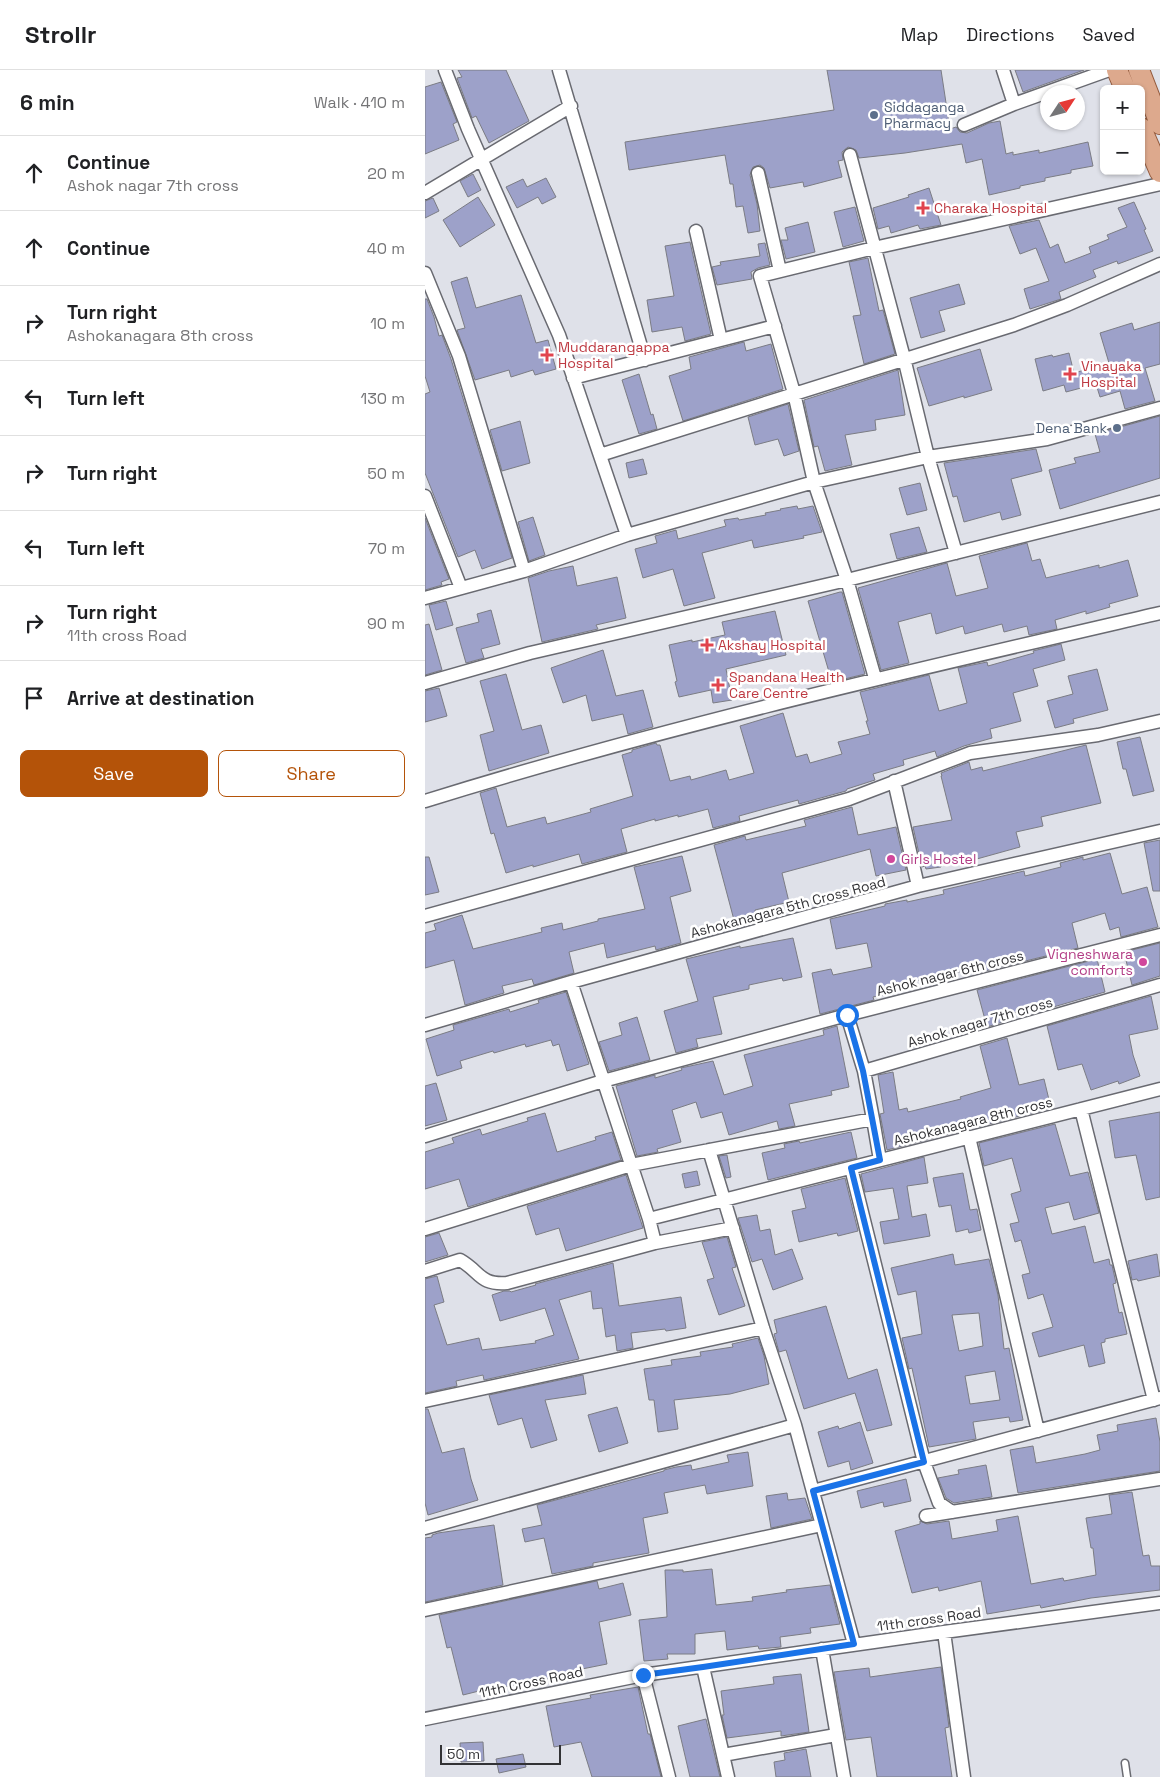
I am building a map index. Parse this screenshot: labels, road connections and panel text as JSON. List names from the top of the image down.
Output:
{
  "streets": {
    "street": [
      "Ashokanagara 5th Cross Road",
      "Ashok nagar 6th cross",
      "Ashok nagar 7th cross",
      "Ashokanagara 8th cross",
      "11th cross Road",
      "11th Cross Road"
    ]
  },
  "crossings": [
    ["11th cross Road", "11th Cross Road"]
  ],
  "places": {
    "other": [
      "Siddaganga Pharmacy",
      "Dena Bank",
      "Girls Hostel",
      "Vigneshwara comforts"
    ],
    "health": [
      "Charaka Hospital",
      "Muddarangappa Hospital",
      "Vinayaka Hospital",
      "Akshay Hospital",
      "Spandana Health Care Centre"
    ]
  },
  "scale_bar": "50 m",
  "north": "top right",
  "page": {
    "header": "Strollr",
    "nav": ["Map", "Directions", "Saved"],
    "heading": ["6 min", "Walk · 410 m"],
    "map_buttons": ["+", "−"],
    "list": [
      ["Continue", "Ashok nagar 7th cross", "20 m"],
      ["Continue", "40 m"],
      ["Turn right", "Ashokanagara 8th cross", "10 m"],
      ["Turn left", "130 m"],
      ["Turn right", "50 m"],
      ["Turn left", "70 m"],
      ["Turn right", "11th cross Road", "90 m"],
      "Arrive at destination"
    ],
    "buttons": ["Save", "Share"],
    "scale": "50 m"
  }
}
